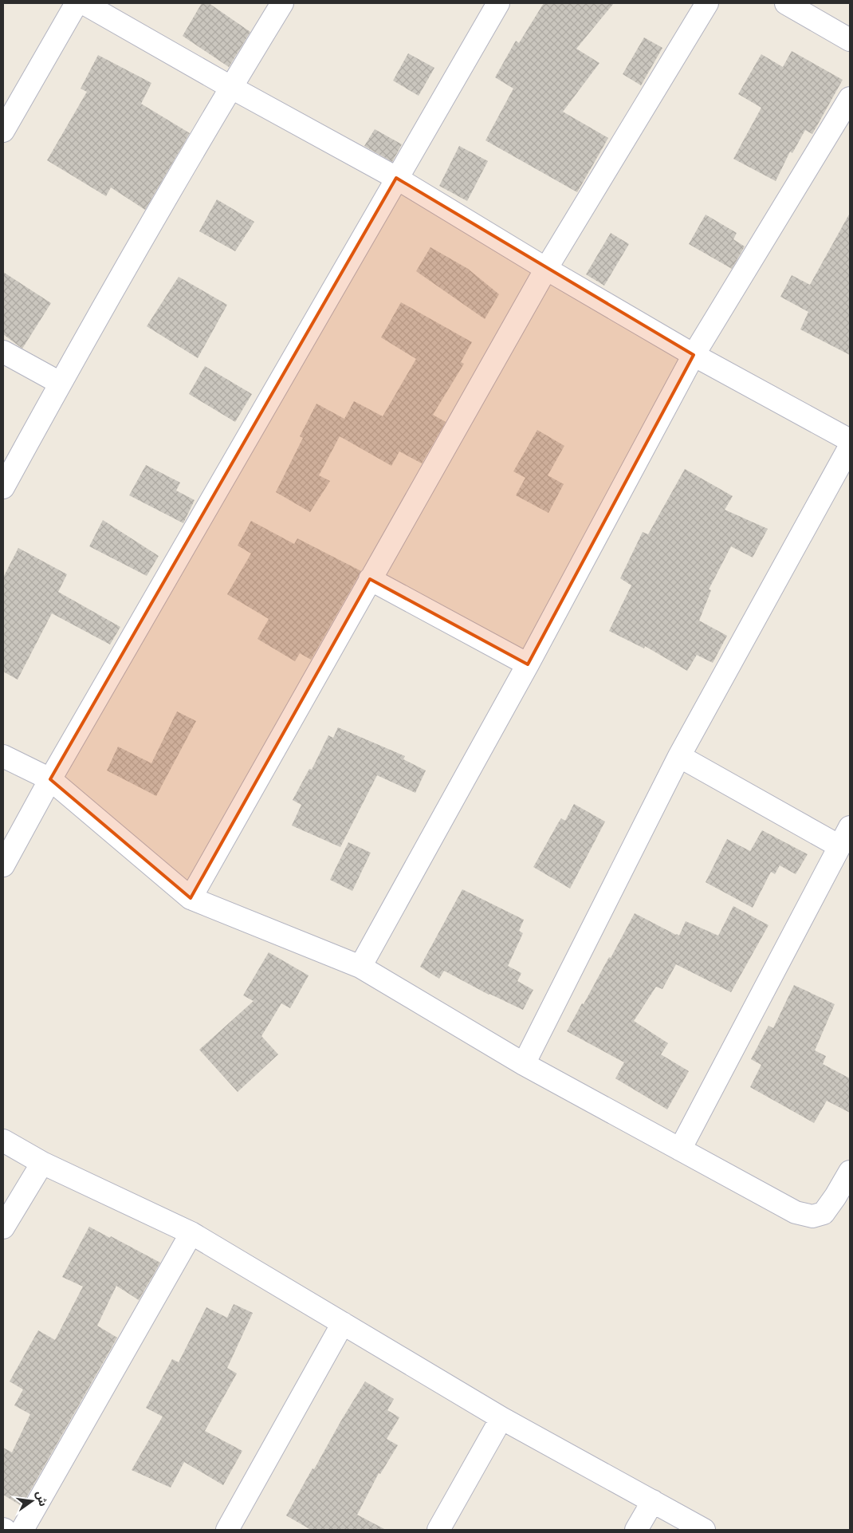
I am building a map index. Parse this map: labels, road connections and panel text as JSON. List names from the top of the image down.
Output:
{
  "north": "right"
}
